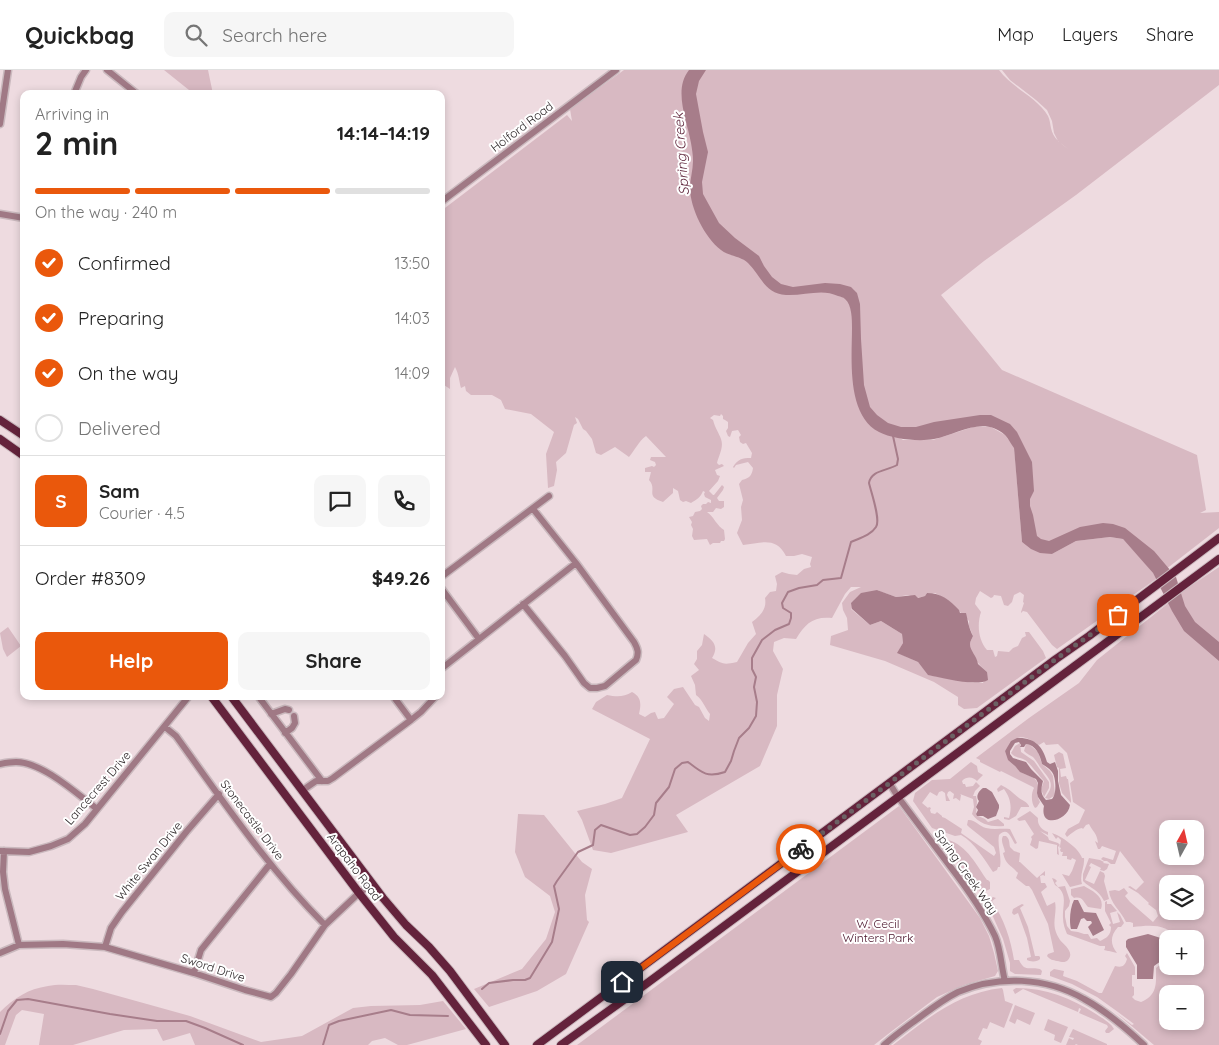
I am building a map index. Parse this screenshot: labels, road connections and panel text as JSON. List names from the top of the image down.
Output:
{
  "streets": {
    "main road": ["Arapaho Road"],
    "street": [
      "Holford Road",
      "Lancecrest Drive",
      "Stonecastle Drive",
      "White Swan Drive",
      "Spring Creek Way",
      "Sword Drive"
    ]
  },
  "crossings": [
    ["Lancecrest Drive", "Stonecastle Drive"],
    ["Stonecastle Drive", "White Swan Drive"],
    ["Stonecastle Drive", "Sword Drive"],
    ["White Swan Drive", "Sword Drive"],
    ["Arapaho Road", "Sword Drive"]
  ],
  "water": ["Spring Creek"],
  "parks": ["W. Cecil Winters Park"],
  "north": "top",
  "page": {
    "header": "Quickbag",
    "search": "Search here",
    "nav": ["Map", "Layers", "Share"],
    "heading": ["2 min", "Arriving in", "14:14–14:19"],
    "panel": [
      "Sam",
      "Courier · 4.5",
      "Order #8309",
      "$49.26"
    ],
    "bar": "On the way · 240 m",
    "list": [
      ["Confirmed", "13:50"],
      ["Preparing", "14:03"],
      ["On the way", "14:09"],
      "Delivered"
    ],
    "round": "S",
    "buttons": ["Help", "Share"],
    "map_buttons": ["+", "−"]
  }
}
